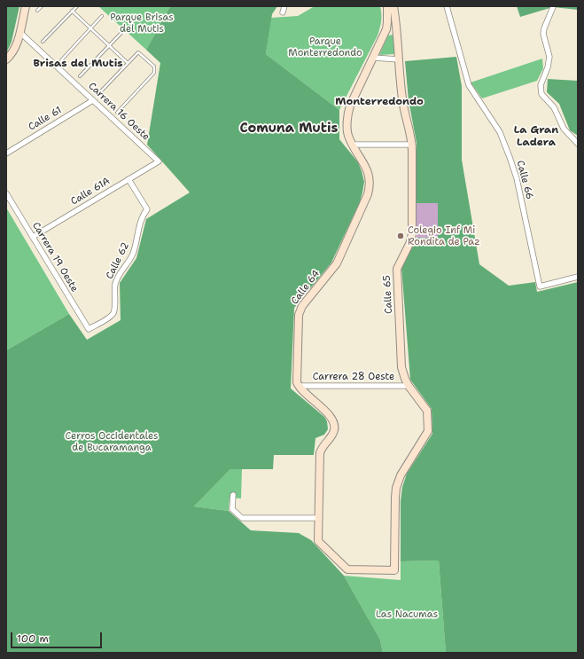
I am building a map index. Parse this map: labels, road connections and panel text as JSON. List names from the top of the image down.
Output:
{
  "streets": {
    "street": [
      "Carrera 16 Oeste",
      "Calle 61",
      "Calle 66",
      "Calle 61A",
      "Carrera 19 Oeste",
      "Calle 62",
      "Calle 64",
      "Calle 65",
      "Carrera 28 Oeste"
    ]
  },
  "crossings": [
    ["Carrera 16 Oeste", "Calle 61"],
    ["Carrera 16 Oeste", "Calle 61A"],
    ["Calle 61A", "Carrera 19 Oeste"],
    ["Calle 61A", "Calle 62"],
    ["Carrera 19 Oeste", "Calle 62"],
    ["Calle 64", "Carrera 28 Oeste"],
    ["Calle 65", "Carrera 28 Oeste"]
  ],
  "districts": [
    "Brisas del Mutis",
    "Monterredondo",
    "Comuna Mutis",
    "La Gran Ladera"
  ],
  "parks": [
    "Parque Brisas del Mutis",
    "Parque Monterredondo",
    "Cerros Occidentales de Bucaramanga",
    "Las Nacumas"
  ],
  "places": ["Colegio Inf Mi Rondita de Paz"],
  "scale_bar": "100 m"
}
